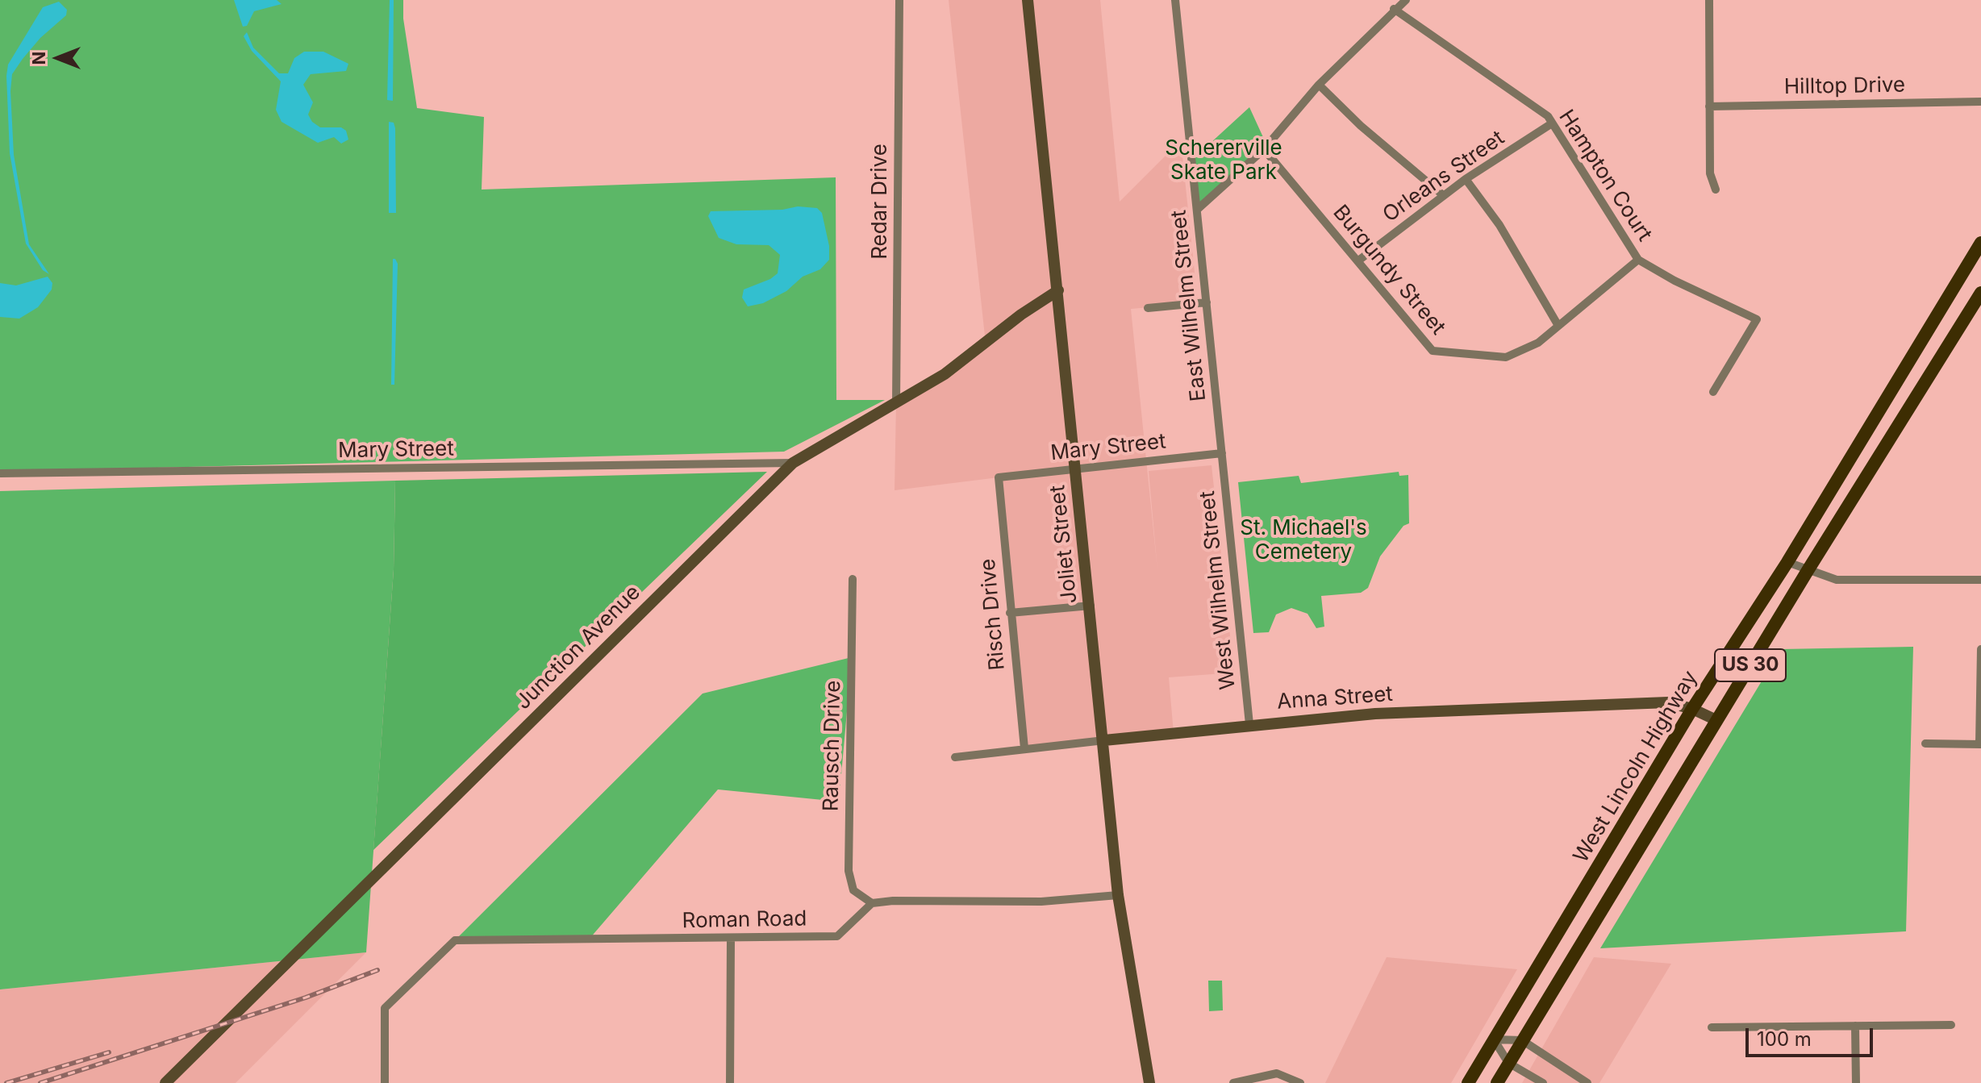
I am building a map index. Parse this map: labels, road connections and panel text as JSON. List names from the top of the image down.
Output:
{
  "streets": {
    "main road": ["US 30", "West Lincoln Highway"],
    "street": [
      "Hilltop Drive",
      "Hampton Court",
      "Orleans Street",
      "Redar Drive",
      "Burgundy Street",
      "East Wilhelm Street",
      "Mary Street",
      "Joliet Street",
      "West Wilhelm Street",
      "Risch Drive",
      "Junction Avenue",
      "Anna Street",
      "Rausch Drive",
      "Roman Road"
    ]
  },
  "crossings": [
    ["Hampton Court", "Orleans Street"],
    ["Hampton Court", "Burgundy Street"],
    ["Orleans Street", "Burgundy Street"],
    ["Redar Drive", "Junction Avenue"],
    ["East Wilhelm Street", "Mary Street"],
    ["East Wilhelm Street", "West Wilhelm Street"],
    ["Mary Street", "Joliet Street"],
    ["Mary Street", "West Wilhelm Street"],
    ["Mary Street", "Risch Drive"],
    ["Mary Street", "Junction Avenue"],
    ["Joliet Street", "Junction Avenue"],
    ["Joliet Street", "Anna Street"],
    ["West Wilhelm Street", "Anna Street"],
    ["Risch Drive", "Anna Street"],
    ["US 30", "Anna Street"],
    ["Anna Street", "West Lincoln Highway"],
    ["Rausch Drive", "Roman Road"]
  ],
  "parks": ["Schererville Skate Park", "St. Michael's Cemetery"],
  "scale_bar": "100 m",
  "north": "left"
}
